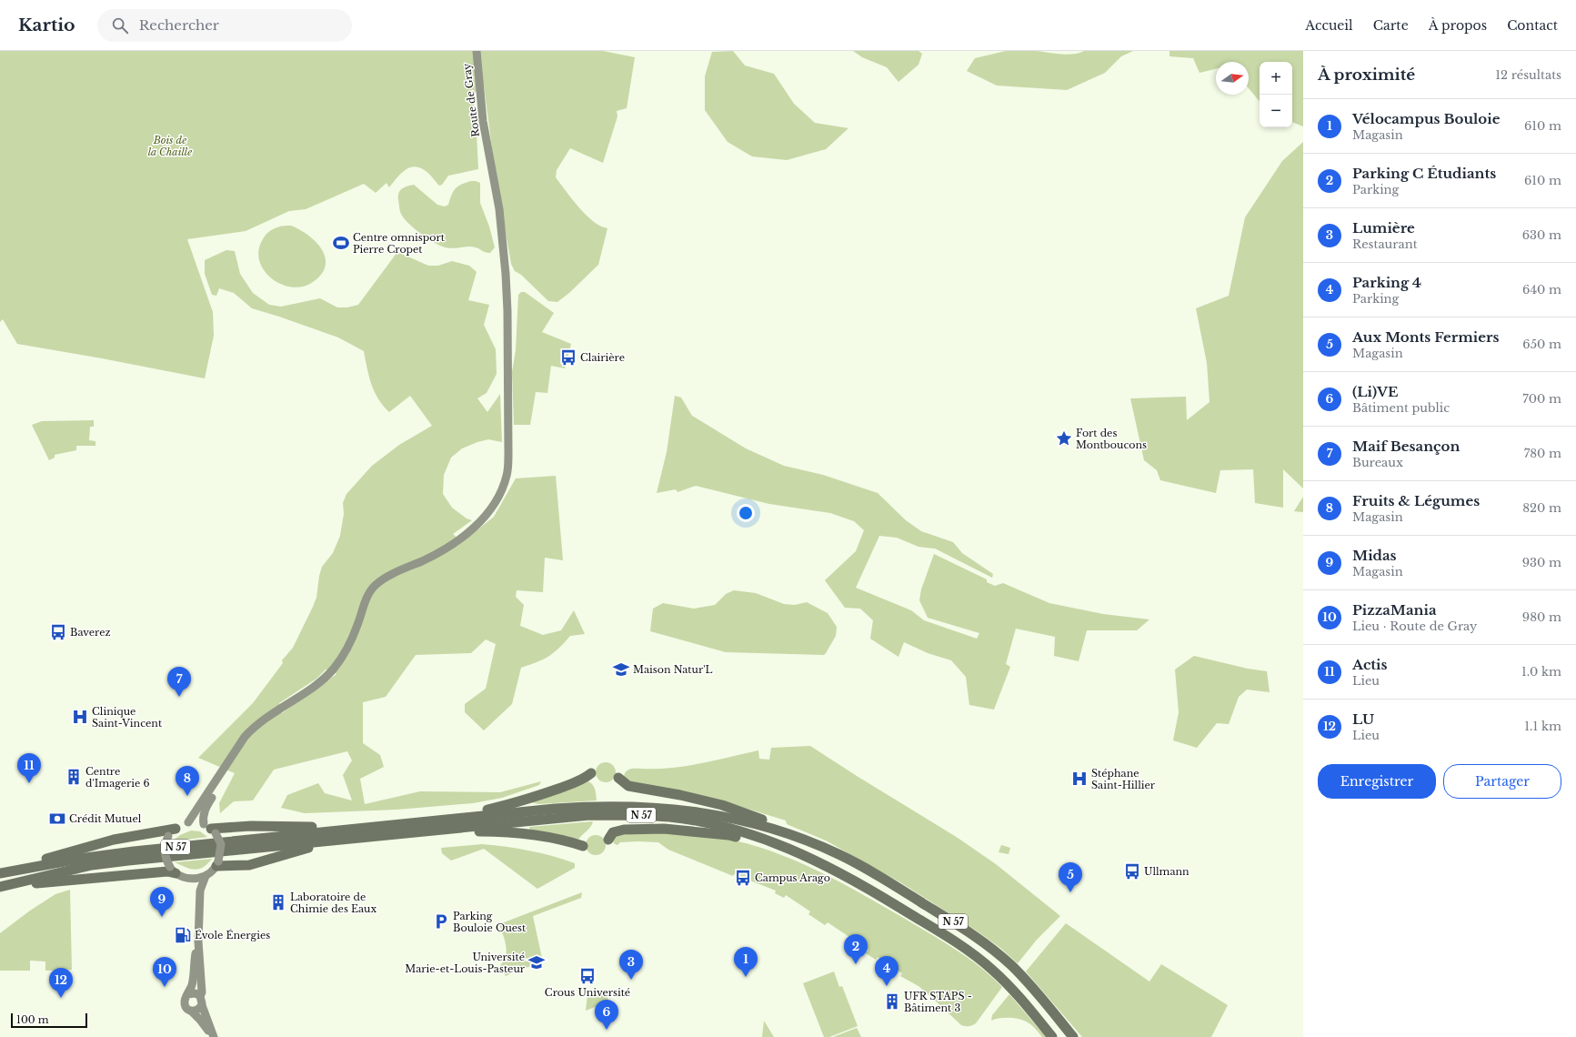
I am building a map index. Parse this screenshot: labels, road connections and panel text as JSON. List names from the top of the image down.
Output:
{
  "streets": {
    "highway": ["N 57"],
    "main road": ["Route de Gray"]
  },
  "parks": ["Bois de la Chaille"],
  "places": {
    "sports": ["Centre omnisport Pierre Cropet"],
    "bus stop": [
      "Clairière",
      "Baverez",
      "Ullmann",
      "Campus Arago",
      "Crous Université"
    ],
    "place": ["Fort des Montboucons"],
    "school or university": ["Maison Natur'L", "Université Marie-et-Louis-Pasteur"],
    "hospital": ["Clinique Saint-Vincent", "Stéphane Saint-Hillier"],
    "building": ["Centre d'Imagerie 6", "Laboratoire de Chimie des Eaux", "UFR STAPS - Bâtiment 3"],
    "bank": ["Crédit Mutuel"],
    "parking": ["Parking Bouloie Ouest"],
    "fuel station": ["Évole Énergies"]
  },
  "scale_bar": "100 m",
  "north": "right",
  "page": {
    "header": "Kartio",
    "search": "Rechercher",
    "nav": [
      "Accueil",
      "Carte",
      "À propos",
      "Contact"
    ],
    "heading": ["À proximité", "12 résultats"],
    "map_buttons": ["+", "−"],
    "list": [
      {
        "mark": "1",
        "name": "Vélocampus Bouloie",
        "note": "Magasin",
        "value": "610 m"
      },
      {
        "mark": "2",
        "name": "Parking C Étudiants",
        "note": "Parking",
        "value": "610 m"
      },
      {
        "mark": "3",
        "name": "Lumière",
        "note": "Restaurant",
        "value": "630 m"
      },
      {
        "mark": "4",
        "name": "Parking 4",
        "note": "Parking",
        "value": "640 m"
      },
      {
        "mark": "5",
        "name": "Aux Monts Fermiers",
        "note": "Magasin",
        "value": "650 m"
      },
      {
        "mark": "6",
        "name": "(Li)VE",
        "note": "Bâtiment public",
        "value": "700 m"
      },
      {
        "mark": "7",
        "name": "Maif Besançon",
        "note": "Bureaux",
        "value": "780 m"
      },
      {
        "mark": "8",
        "name": "Fruits & Légumes",
        "note": "Magasin",
        "value": "820 m"
      },
      {
        "mark": "9",
        "name": "Midas",
        "note": "Magasin",
        "value": "930 m"
      },
      {
        "mark": "10",
        "name": "PizzaMania",
        "note": "Lieu · Route de Gray",
        "value": "980 m"
      },
      {
        "mark": "11",
        "name": "Actis",
        "note": "Lieu",
        "value": "1.0 km"
      },
      {
        "mark": "12",
        "name": "LU",
        "note": "Lieu",
        "value": "1.1 km"
      }
    ],
    "pins": [
      "7",
      "11",
      "8",
      "5",
      "9",
      "2",
      "1",
      "3",
      "4",
      "10",
      "12",
      "6"
    ],
    "buttons": ["Enregistrer", "Partager"],
    "scale": "100 m"
  }
}
